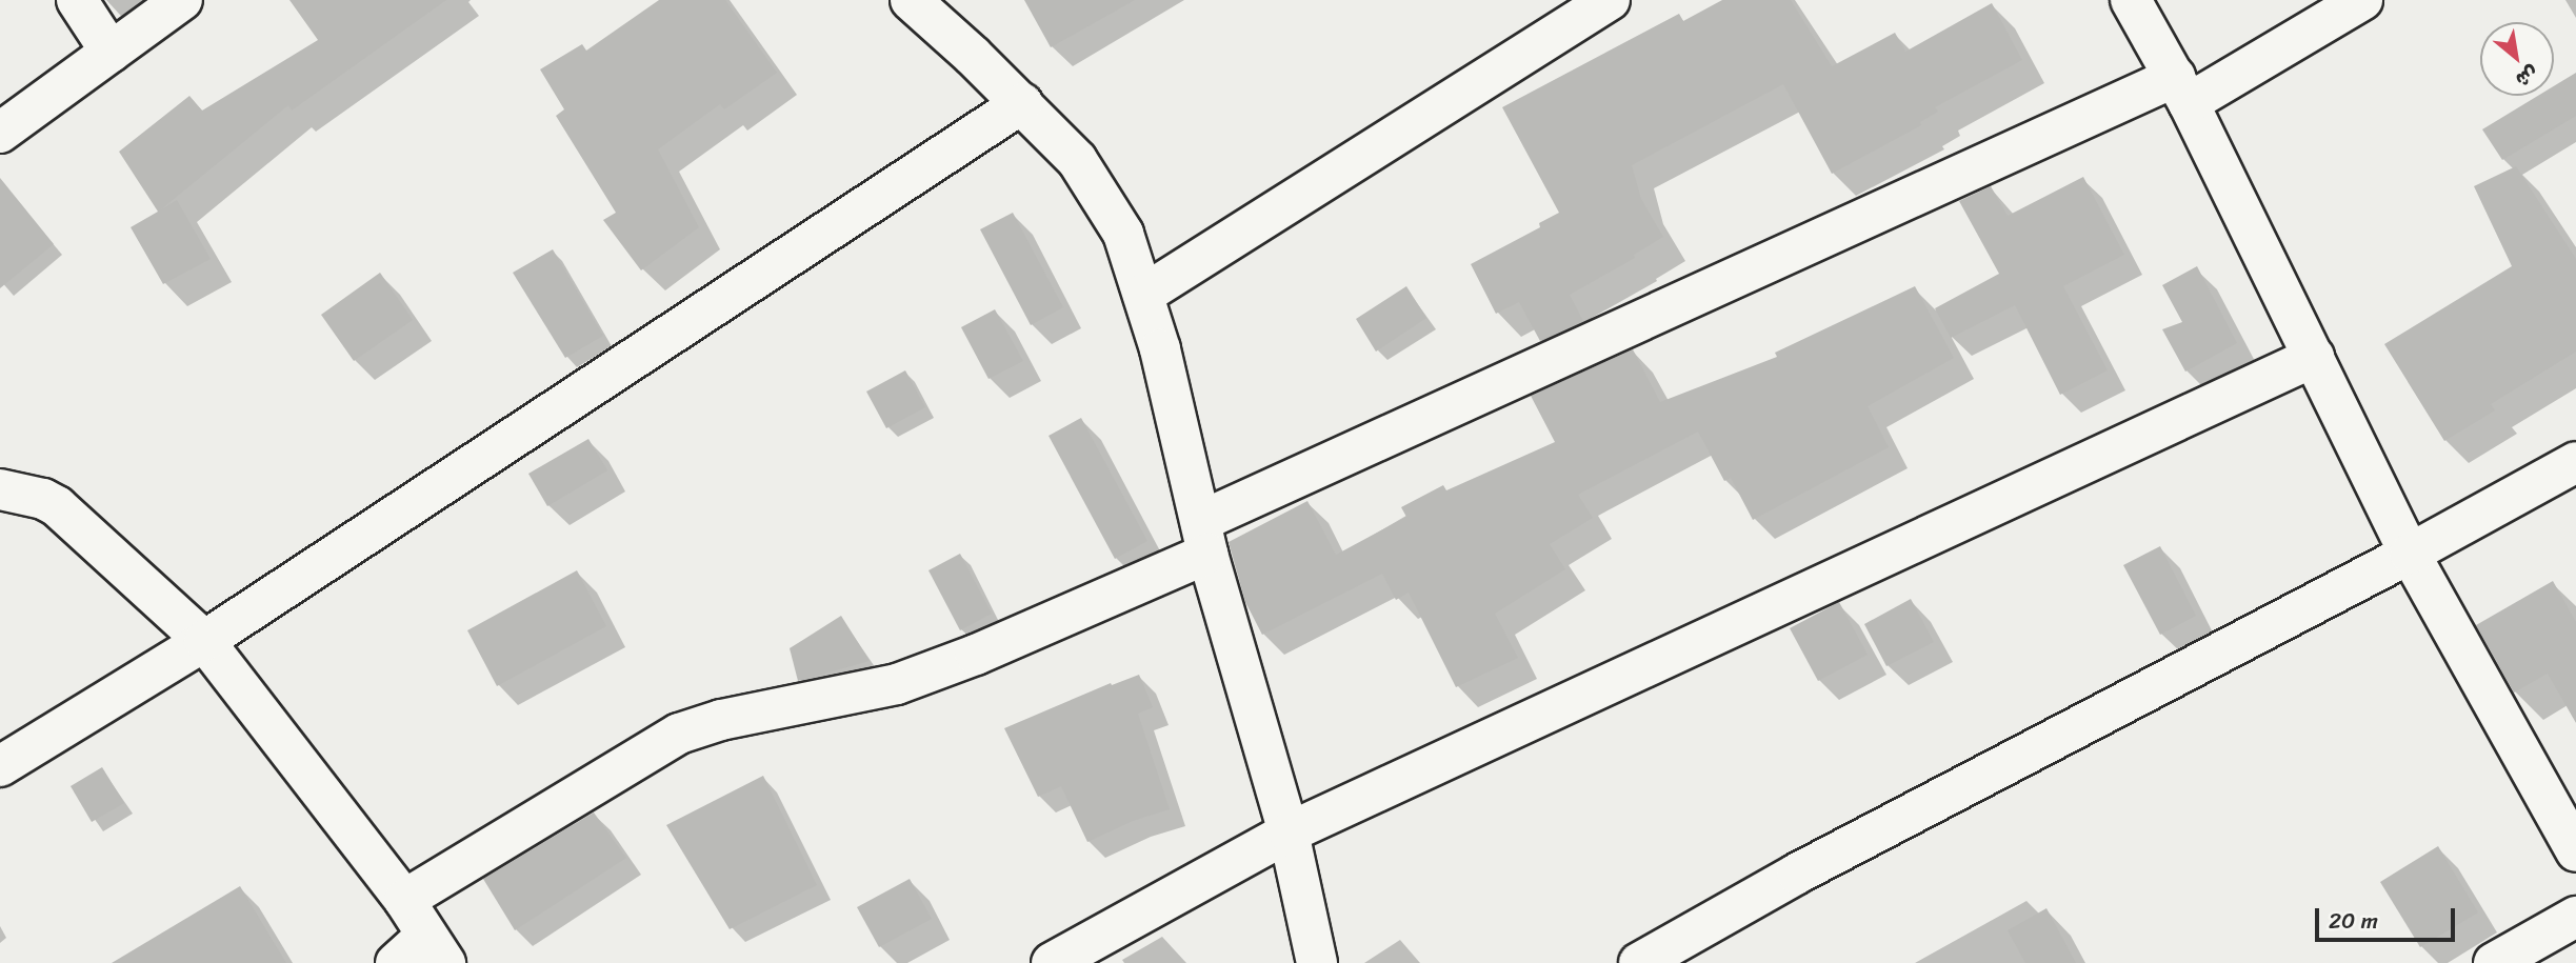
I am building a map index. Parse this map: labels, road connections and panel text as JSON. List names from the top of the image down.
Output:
{
  "scale_bar": "20 m",
  "north": "bottom right"
}
